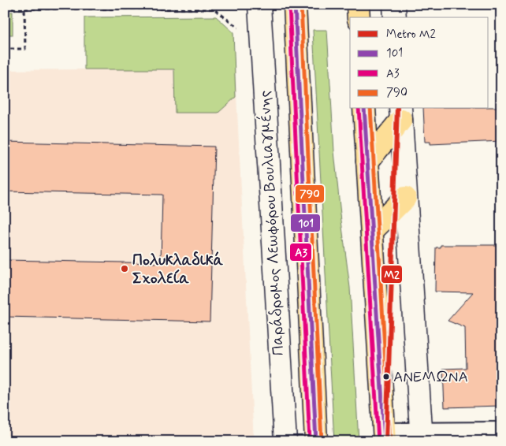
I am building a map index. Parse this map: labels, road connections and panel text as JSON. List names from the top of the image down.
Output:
{
  "streets": {
    "street": ["Παράδρομος Λεωφόρου Βουλιαγμένης"]
  },
  "places": ["Πολυκλαδικά Σχολεία", "ΑΝΕΜΩΝΑ"],
  "lines": [
    "transit line 101",
    "transit line Α3",
    "transit line 790",
    "metro line Μ2"
  ],
  "legend": [
    "Metro Μ2",
    "101",
    "Α3",
    "790"
  ]
}
